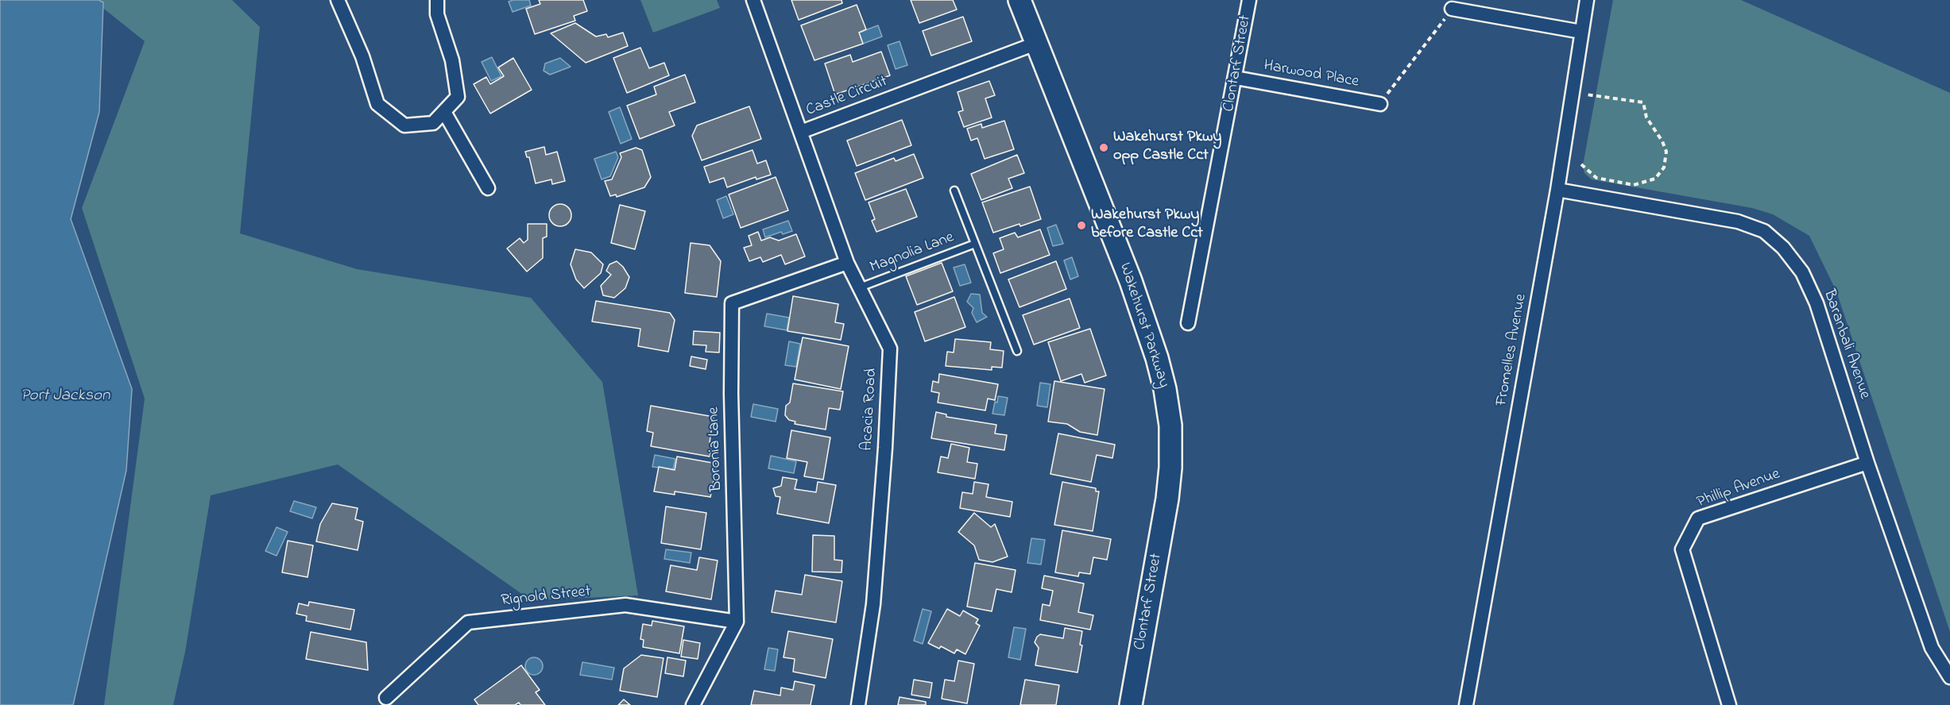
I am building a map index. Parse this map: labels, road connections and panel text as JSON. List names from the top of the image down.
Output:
{
  "streets": {
    "main road": ["Clontarf Street", "Wakehurst Parkway"],
    "street": [
      "Harwood Place",
      "Castle Circuit",
      "Baranbali Avenue",
      "Fromelles Avenue",
      "Acacia Road",
      "Boronia Lane",
      "Phillip Avenue",
      "Rignold Street"
    ],
    "lane": ["Magnolia Lane"]
  },
  "crossings": [
    ["Clontarf Street", "Harwood Place"],
    ["Clontarf Street", "Wakehurst Parkway"],
    ["Castle Circuit", "Wakehurst Parkway"],
    ["Castle Circuit", "Acacia Road"],
    ["Magnolia Lane", "Acacia Road"],
    ["Baranbali Avenue", "Fromelles Avenue"],
    ["Baranbali Avenue", "Phillip Avenue"],
    ["Acacia Road", "Boronia Lane"],
    ["Boronia Lane", "Rignold Street"]
  ],
  "water": ["Port Jackson"],
  "places": ["Wakehurst Pkwy opp Castle Cct", "Wakehurst Pkwy before Castle Cct"]
}
